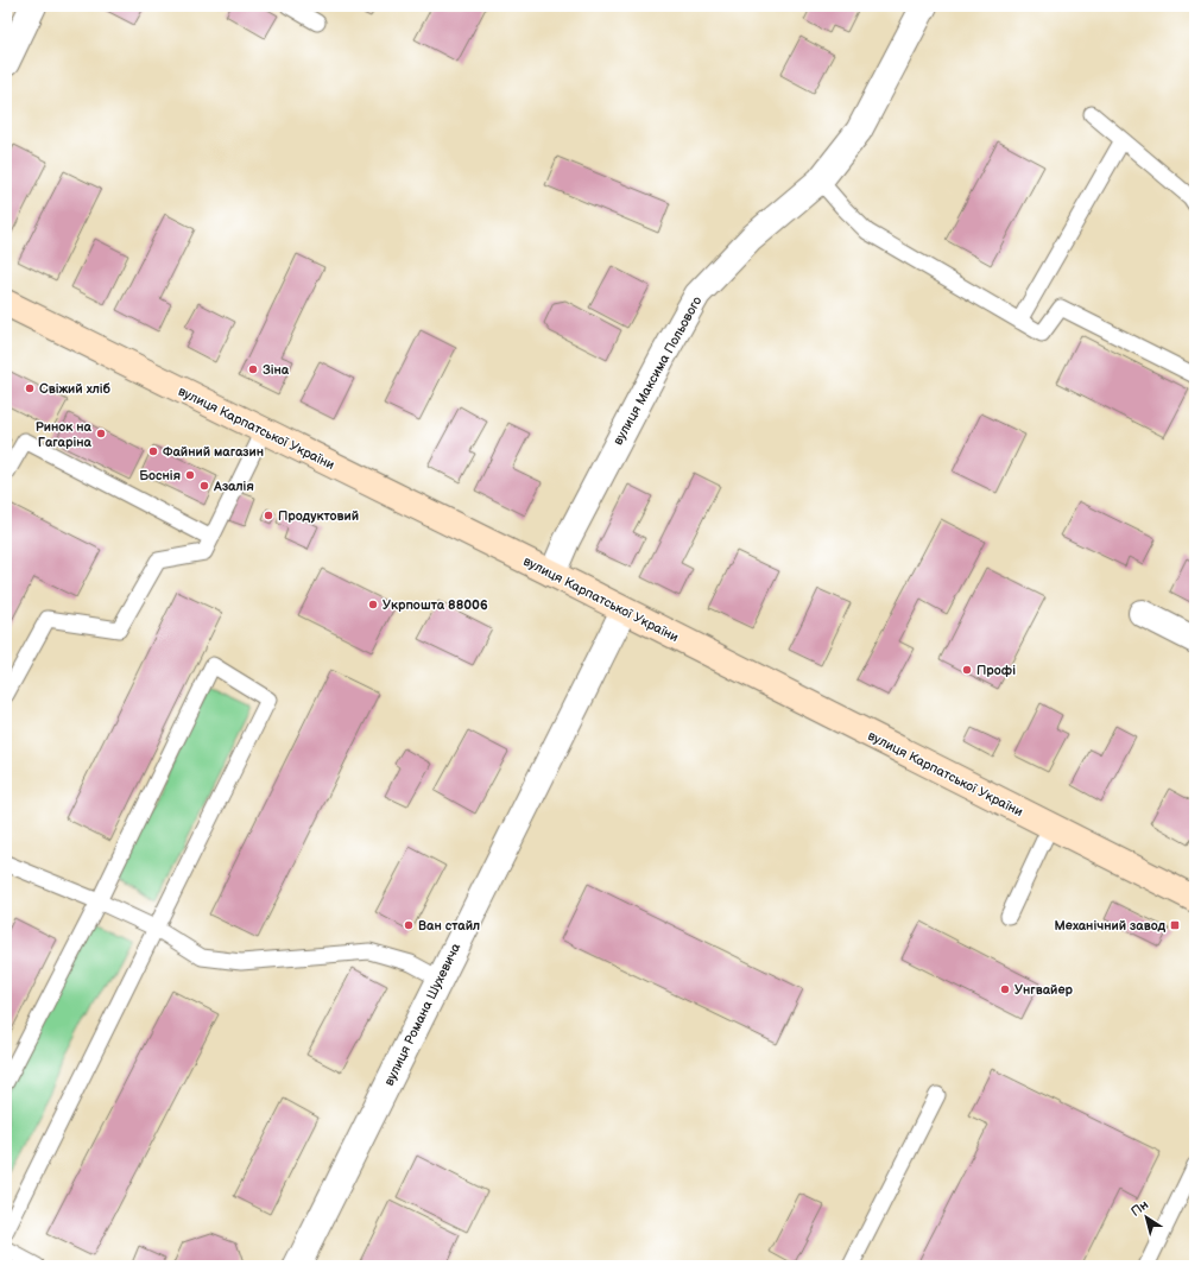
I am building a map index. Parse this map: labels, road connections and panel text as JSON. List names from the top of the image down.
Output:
{
  "streets": {
    "main road": ["вулиця Карпатської України"],
    "street": ["вулиця Максима Польового", "вулиця Романа Шухевича"]
  },
  "crossings": [
    ["вулиця Максима Польового", "вулиця Карпатської України"],
    ["вулиця Карпатської України", "вулиця Романа Шухевича"]
  ],
  "places": {
    "other": [
      "Зіна",
      "Свіжий хліб",
      "Ринок на Гагаріна",
      "Файний магазин",
      "Боснія",
      "Азалія",
      "Продуктовий",
      "Укрпошта 88006",
      "Профі",
      "Ван стайл",
      "Унгвайер"
    ],
    "transit": ["Механічний завод"]
  },
  "north": "top left"
}
